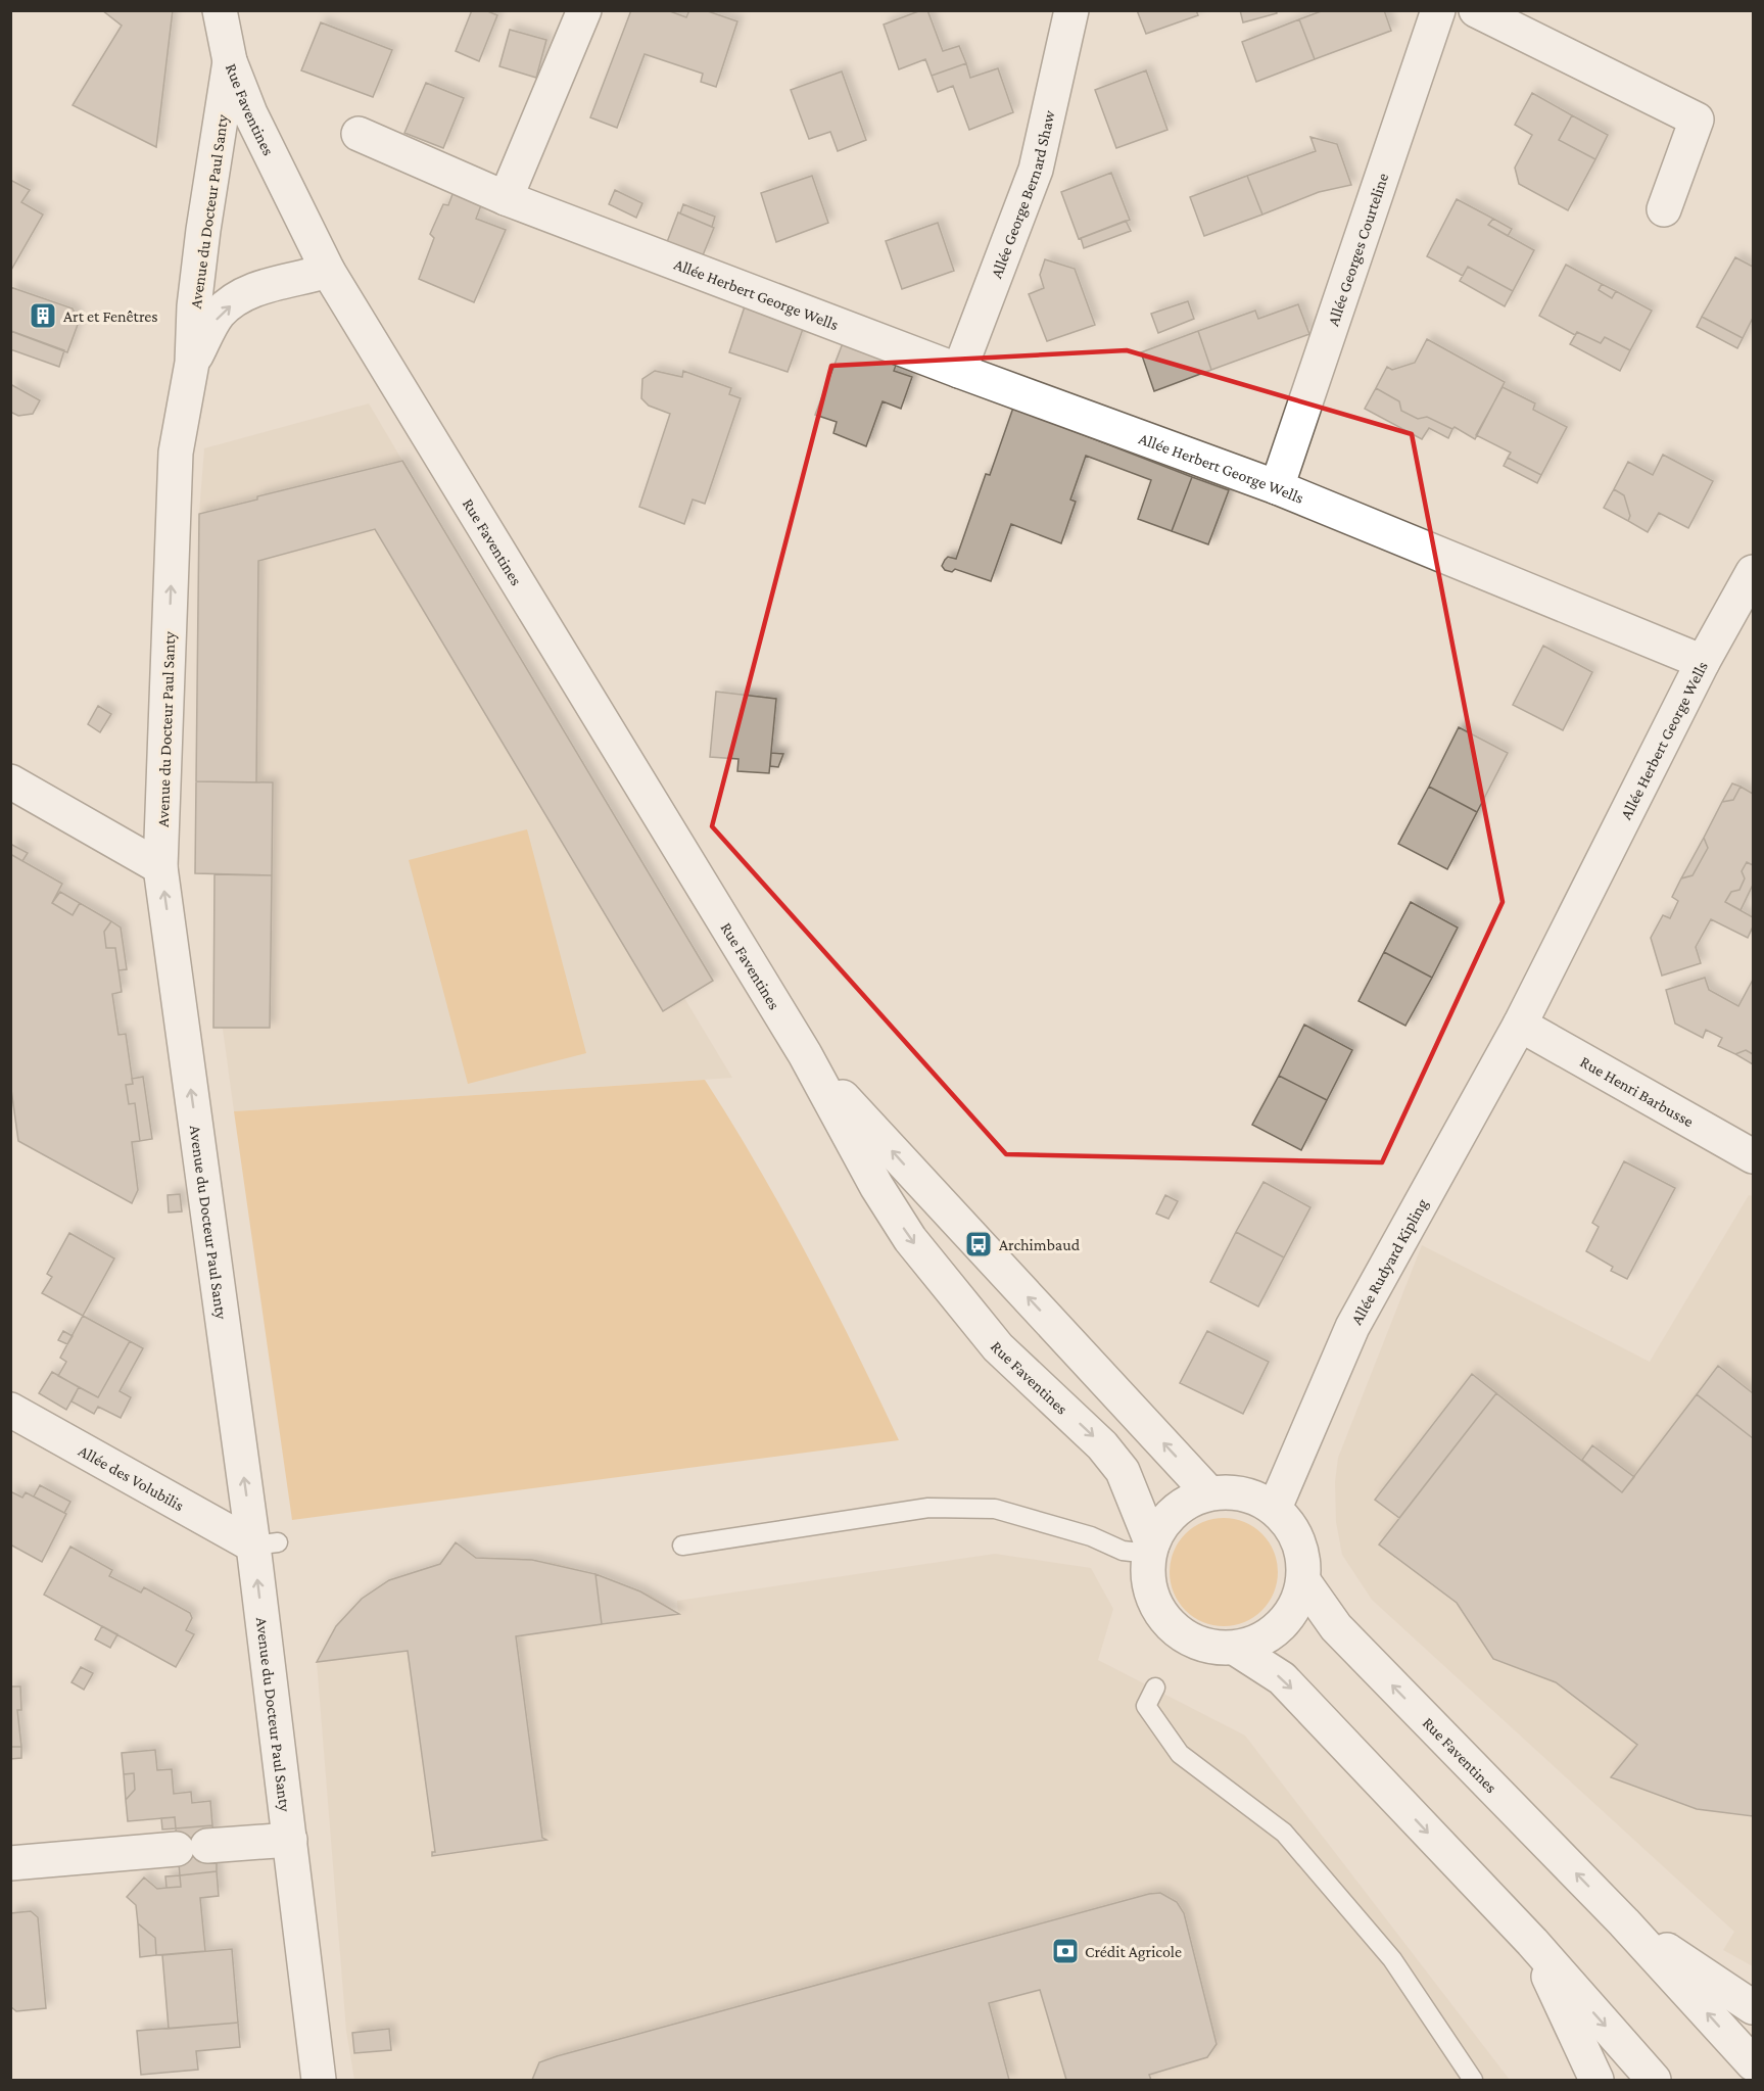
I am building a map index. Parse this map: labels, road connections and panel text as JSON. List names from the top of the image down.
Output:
{
  "streets": {
    "street": [
      "Rue Faventines",
      "Allée George Bernard Shaw",
      "Avenue du Docteur Paul Santy",
      "Allée Georges Courteline",
      "Allée Herbert George Wells",
      "Rue Henri Barbusse",
      "Allée Rudyard Kipling",
      "Allée des Volubilis"
    ]
  },
  "crossings": [
    ["Rue Faventines", "Avenue du Docteur Paul Santy"],
    ["Rue Faventines", "Allée Rudyard Kipling"],
    ["Allée George Bernard Shaw", "Allée Herbert George Wells"],
    ["Avenue du Docteur Paul Santy", "Allée des Volubilis"],
    ["Allée Georges Courteline", "Allée Herbert George Wells"],
    ["Allée Herbert George Wells", "Rue Henri Barbusse"],
    ["Allée Herbert George Wells", "Allée Rudyard Kipling"],
    ["Rue Henri Barbusse", "Allée Rudyard Kipling"]
  ],
  "one_way": ["Avenue du Docteur Paul Santy"],
  "places": {
    "building": ["Art et Fenêtres"],
    "bus stop": ["Archimbaud"],
    "bank": ["Crédit Agricole"]
  }
}
